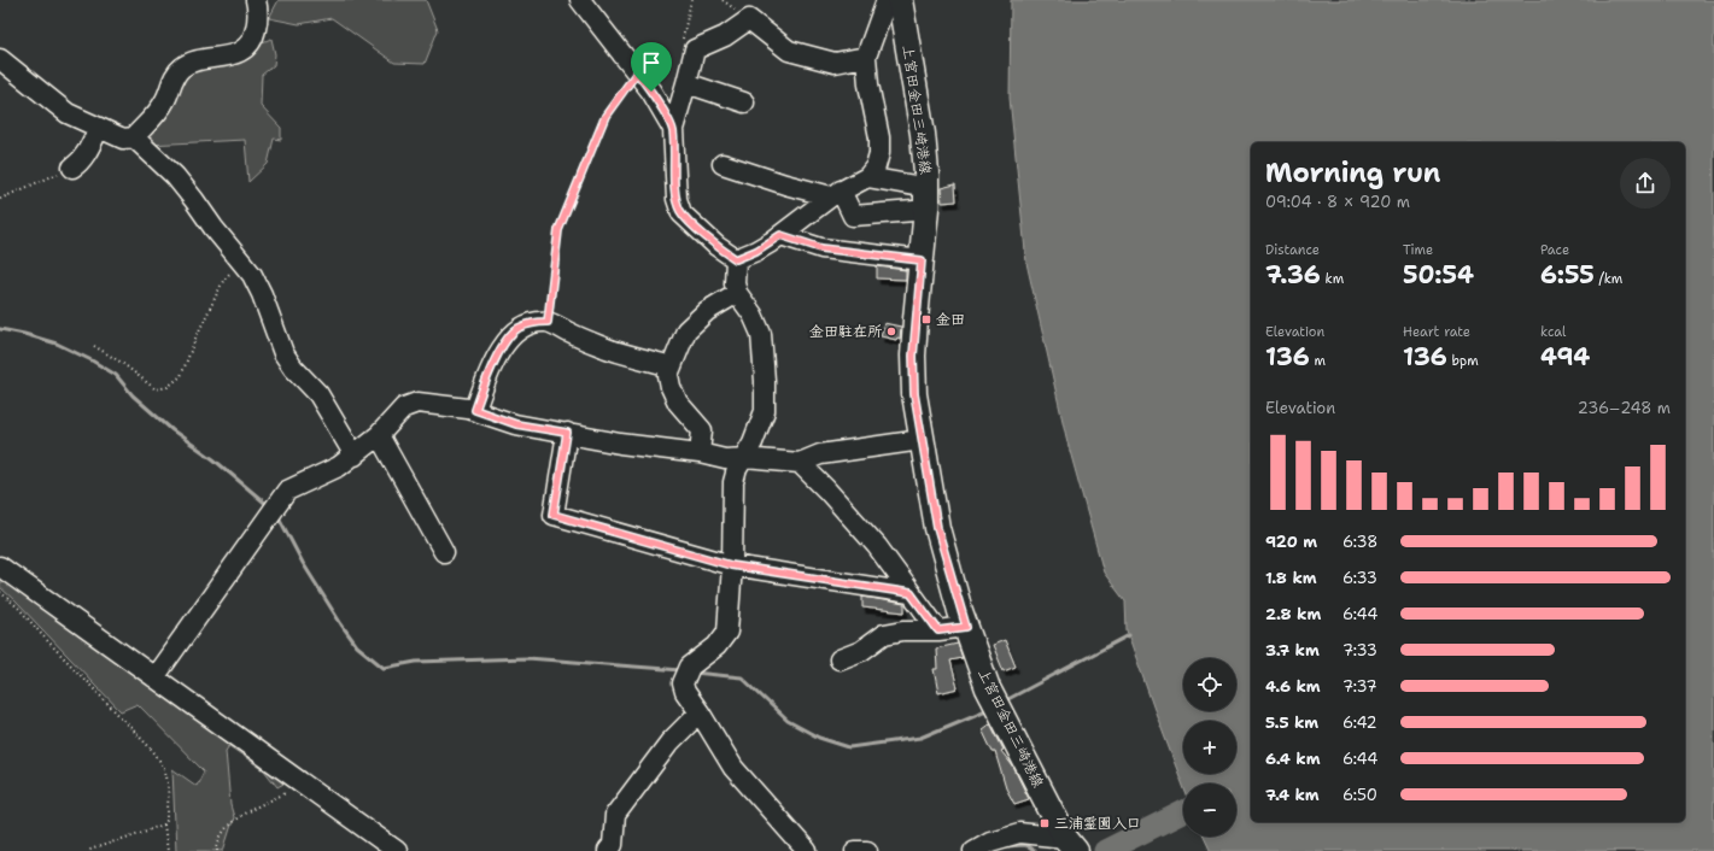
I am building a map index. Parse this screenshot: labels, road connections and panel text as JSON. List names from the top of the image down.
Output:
{
  "streets": {
    "main road": ["上宮田金田三崎港線"]
  },
  "places": {
    "transit": ["金田", "三浦霊園入口"],
    "other": ["金田駐在所"]
  },
  "page": {
    "heading": ["Morning run", "09:04 · 8 × 920 m"],
    "stats": [
      ["Distance", "7.36 km"],
      ["Time", "50:54"],
      ["Pace", "6:55 /km"],
      ["Elevation", "136 m"],
      ["Heart rate", "136 bpm"],
      ["kcal", "494"]
    ],
    "chart": ["Elevation", "236–248 m"],
    "list": [
      {
        "name": "920 m",
        "note": "6:38"
      },
      {
        "name": "1.8 km",
        "note": "6:33"
      },
      {
        "name": "2.8 km",
        "note": "6:44"
      },
      {
        "name": "3.7 km",
        "note": "7:33"
      },
      {
        "name": "4.6 km",
        "note": "7:37"
      },
      {
        "name": "5.5 km",
        "note": "6:42"
      },
      {
        "name": "6.4 km",
        "note": "6:44"
      },
      {
        "name": "7.4 km",
        "note": "6:50"
      }
    ],
    "map_buttons": ["+", "−"]
  }
}
